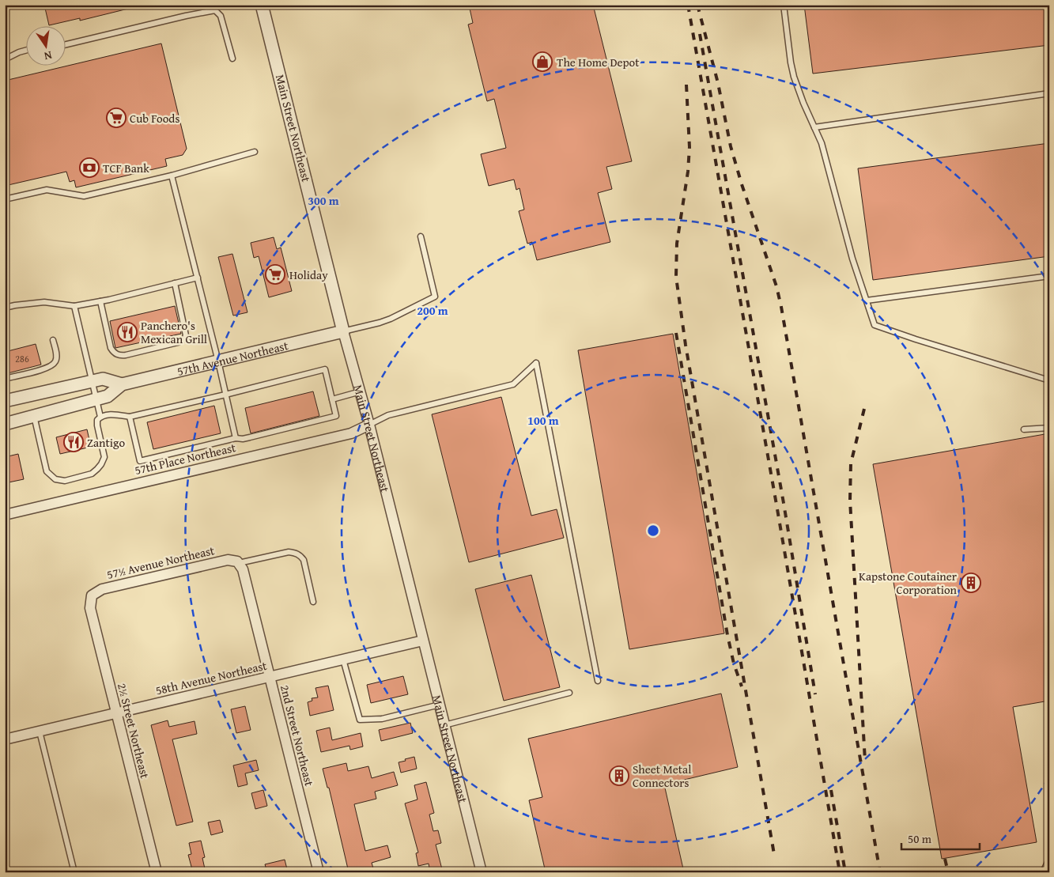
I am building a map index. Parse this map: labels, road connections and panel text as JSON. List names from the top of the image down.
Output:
{
  "streets": {
    "street": [
      "Main Street Northeast",
      "57th Avenue Northeast",
      "57th Place Northeast",
      "57½ Avenue Northeast",
      "58th Avenue Northeast",
      "2½ Street Northeast",
      "2nd Street Northeast"
    ]
  },
  "crossings": [
    ["Main Street Northeast", "57th Avenue Northeast"],
    ["Main Street Northeast", "57th Place Northeast"],
    ["Main Street Northeast", "58th Avenue Northeast"],
    ["57½ Avenue Northeast", "2½ Street Northeast"],
    ["57½ Avenue Northeast", "2nd Street Northeast"],
    ["58th Avenue Northeast", "2½ Street Northeast"],
    ["58th Avenue Northeast", "2nd Street Northeast"]
  ],
  "places": {
    "shop": ["The Home Depot"],
    "supermarket": ["Cub Foods", "Holiday"],
    "bank": ["TCF Bank"],
    "restaurant": ["Panchero's Mexican Grill", "Zantigo"],
    "building": ["Kapstone Coutainer Corporation", "Sheet Metal Connectors"]
  },
  "house_numbers": ["286"],
  "scale_bar": "50 m",
  "north": "bottom",
  "rings": ["300 m", "200 m", "100 m"]
}
